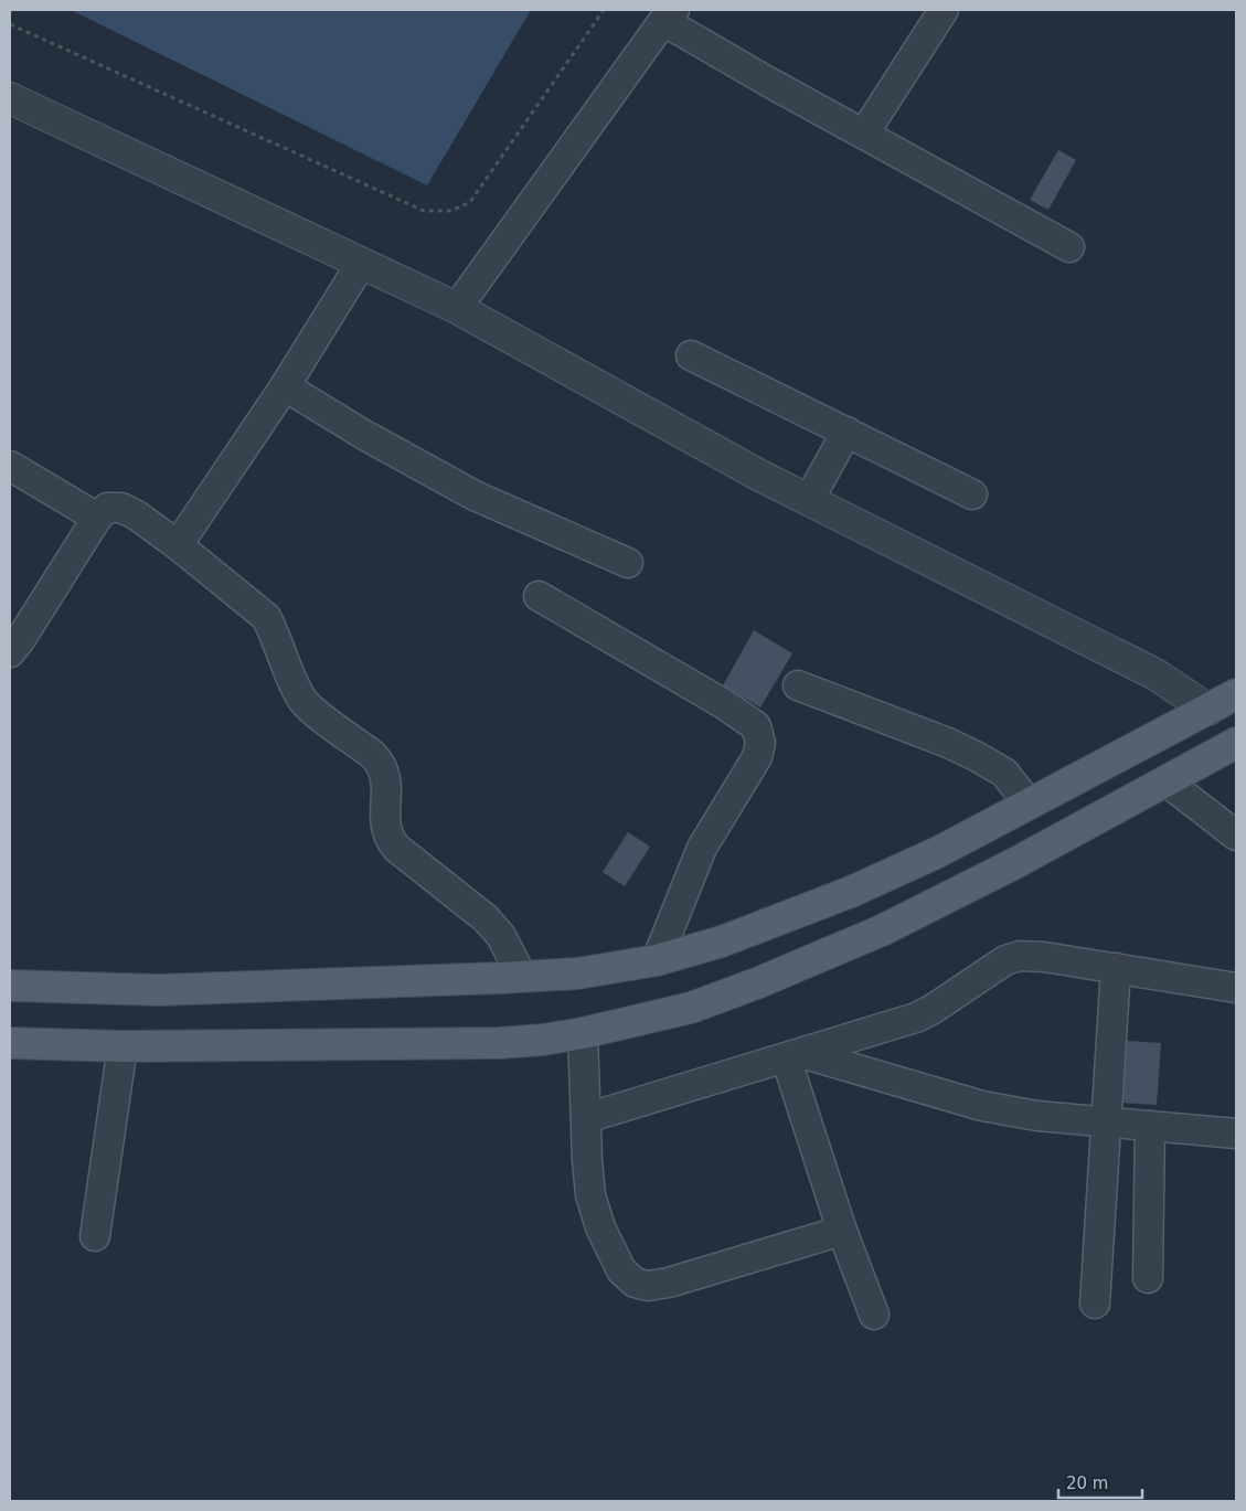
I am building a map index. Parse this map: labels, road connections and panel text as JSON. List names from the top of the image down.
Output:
{
  "scale_bar": "20 m"
}
